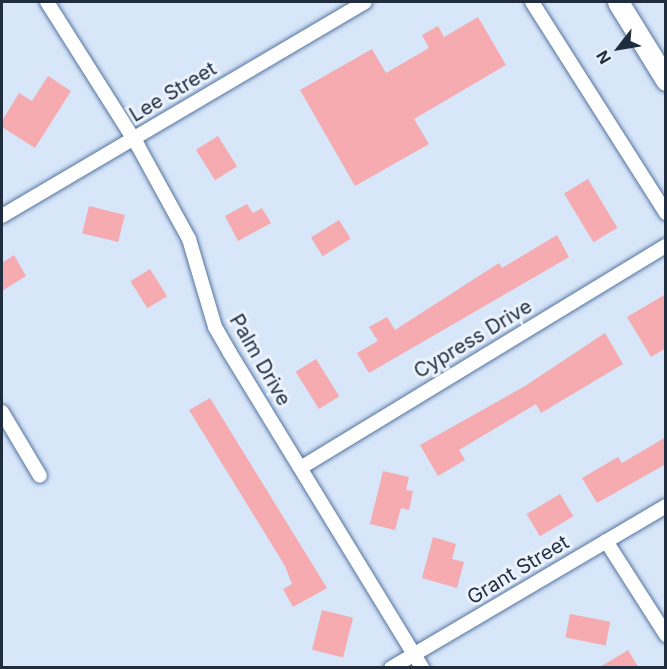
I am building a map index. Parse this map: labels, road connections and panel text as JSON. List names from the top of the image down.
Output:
{
  "streets": {
    "street": [
      "Lee Street",
      "Cypress Drive",
      "Palm Drive",
      "Grant Street"
    ]
  },
  "crossings": [
    ["Lee Street", "Palm Drive"],
    ["Cypress Drive", "Palm Drive"],
    ["Palm Drive", "Grant Street"]
  ],
  "north": "bottom left"
}
